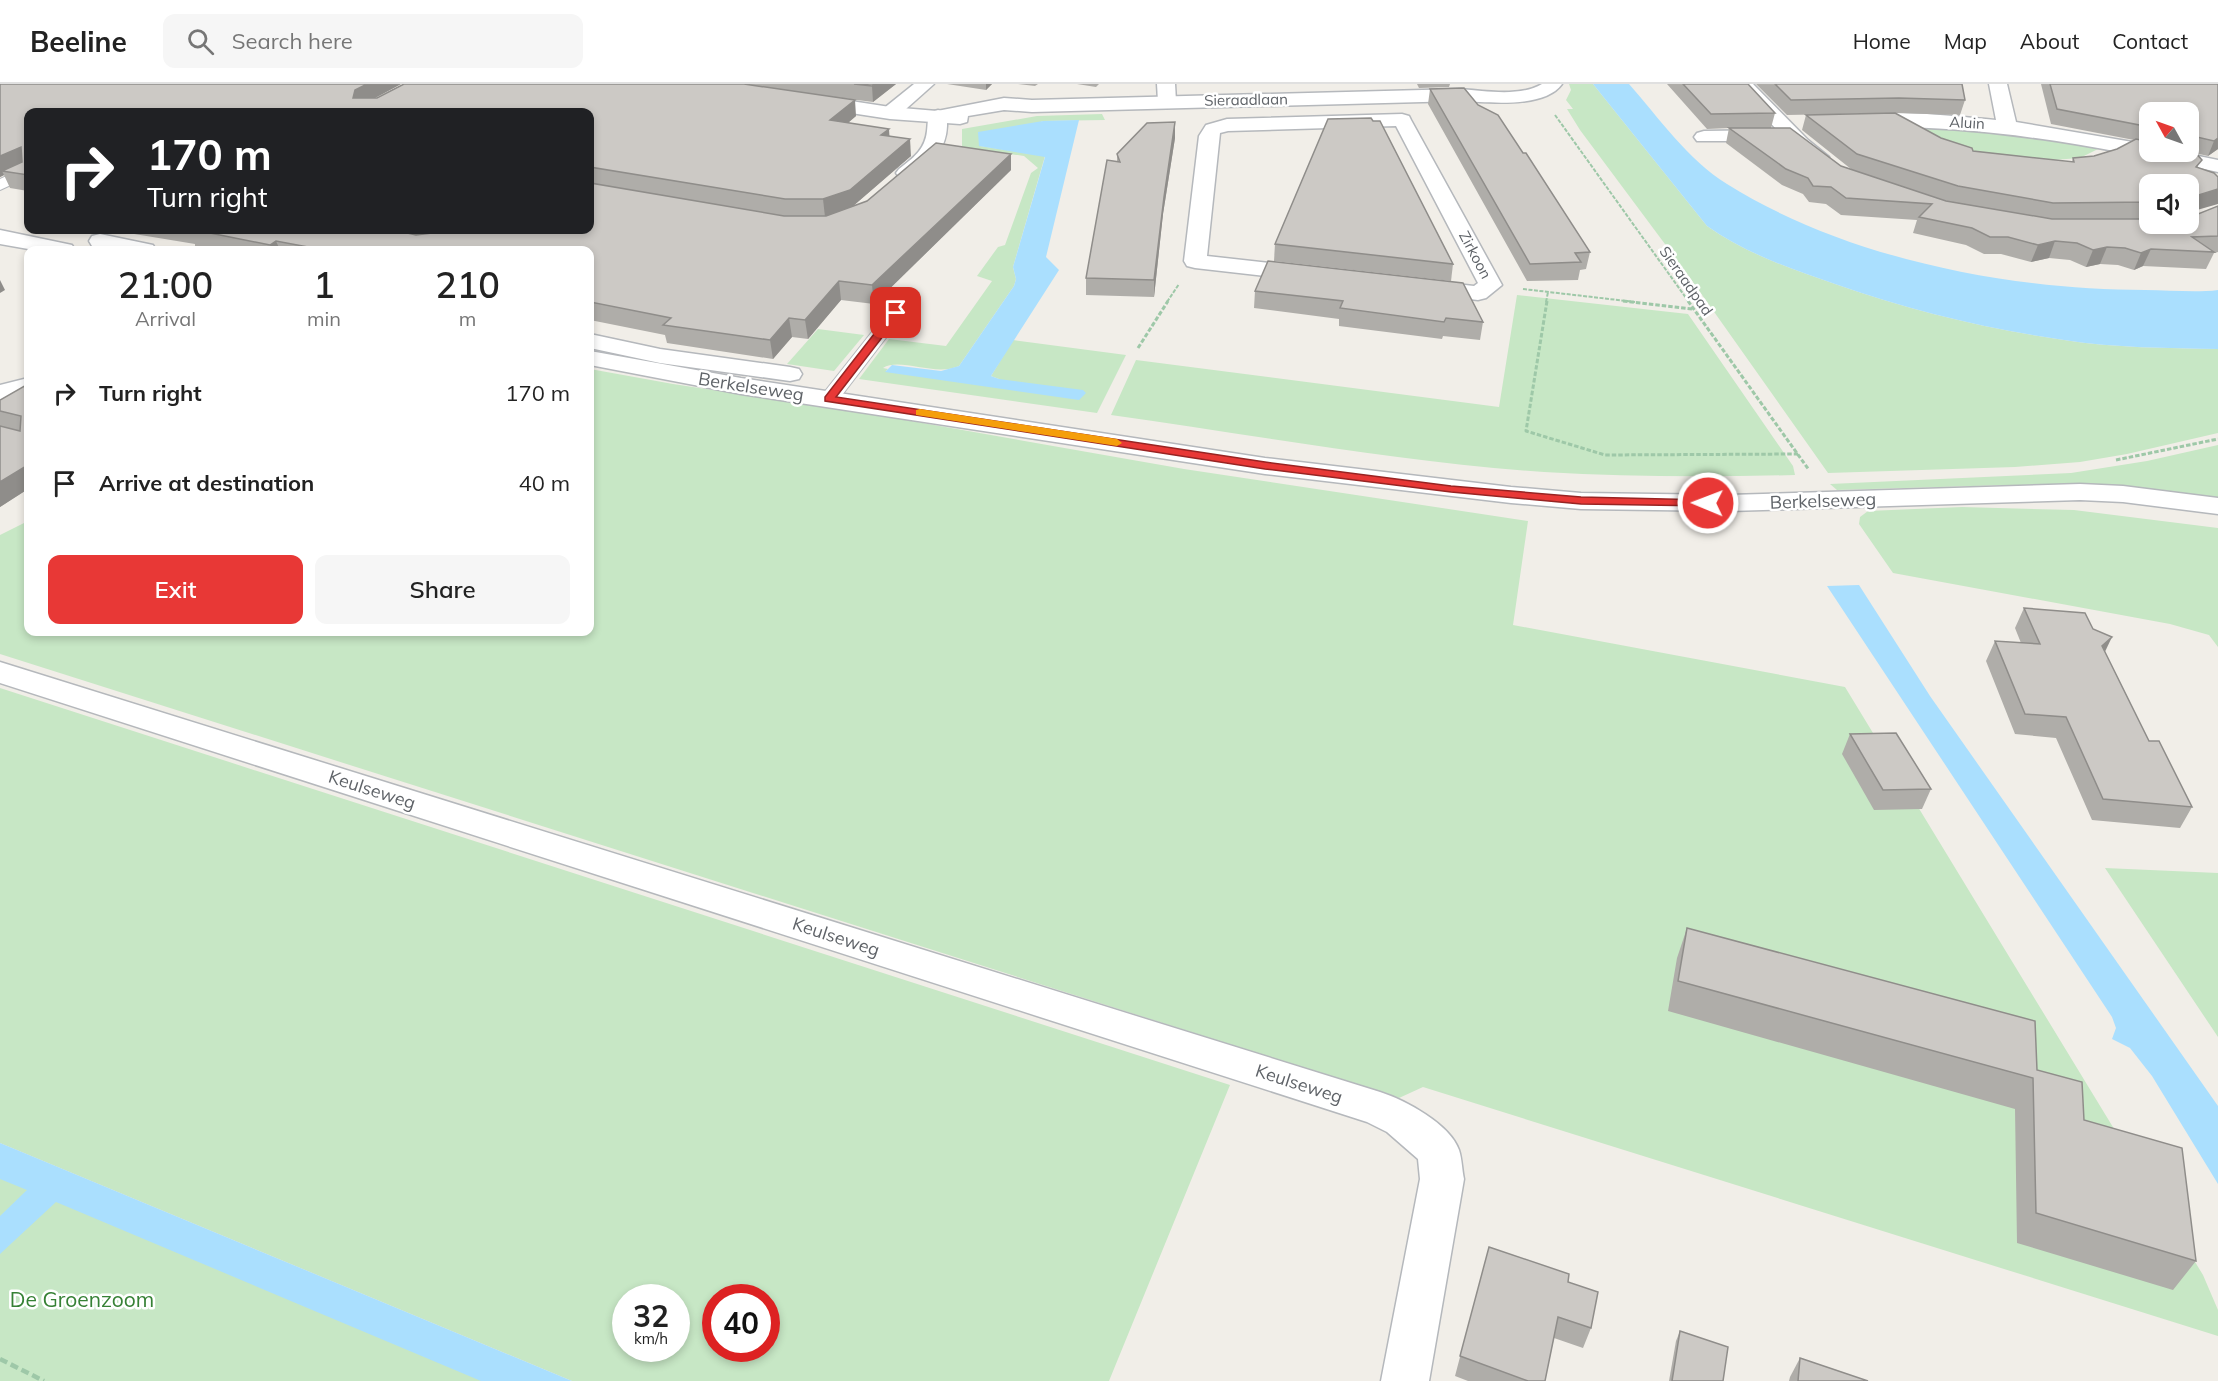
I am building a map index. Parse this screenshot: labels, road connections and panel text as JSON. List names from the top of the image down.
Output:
{
  "streets": {
    "street": [
      "Sieraadlaan",
      "Aluin",
      "Zirkoon",
      "Berkelseweg",
      "Keulseweg"
    ],
    "path": ["Sieraadpad"]
  },
  "crossings": [
    ["Sieraadlaan", "Sieraadpad"]
  ],
  "parks": ["De Groenzoom"],
  "north": "top left",
  "page": {
    "header": "Beeline",
    "search": "Search here",
    "nav": [
      "Home",
      "Map",
      "About",
      "Contact"
    ],
    "turn": ["170 m", "Turn right"],
    "eta": [
      "21:00",
      "Arrival",
      "1",
      "min",
      "210",
      "m"
    ],
    "list": [
      {
        "name": "Turn right",
        "value": "170 m"
      },
      {
        "name": "Arrive at destination",
        "value": "40 m"
      }
    ],
    "buttons": ["Exit", "Share"],
    "speed": "32 km/h",
    "limit": "40"
  }
}
